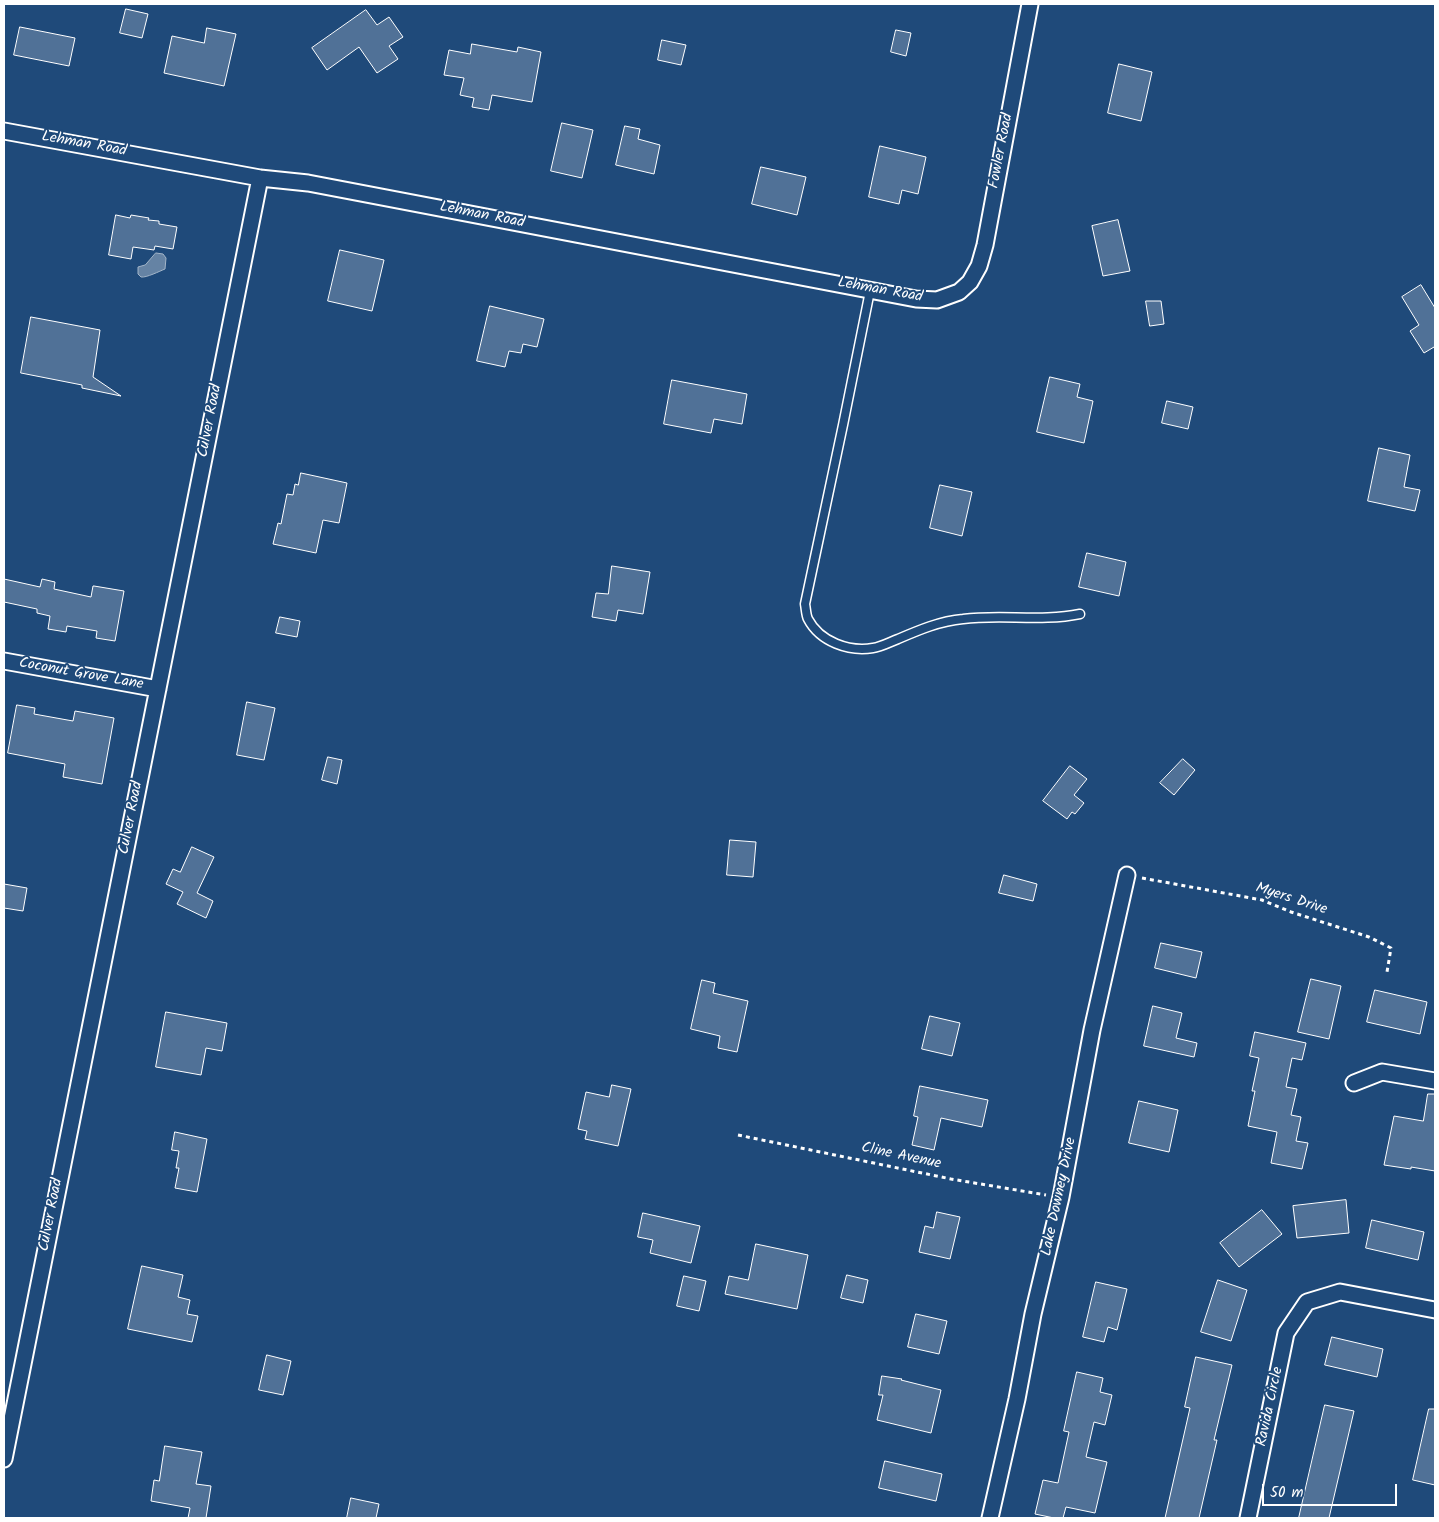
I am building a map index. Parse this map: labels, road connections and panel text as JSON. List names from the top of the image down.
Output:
{
  "streets": {
    "street": [
      "Lehman Road",
      "Fowler Road",
      "Culver Road",
      "Coconut Grove Lane",
      "Lake Downey Drive",
      "Ravida Circle"
    ],
    "path": ["Myers Drive", "Cline Avenue"]
  },
  "crossings": [
    ["Lehman Road", "Fowler Road"],
    ["Lehman Road", "Culver Road"],
    ["Culver Road", "Coconut Grove Lane"],
    ["Myers Drive", "Lake Downey Drive"],
    ["Cline Avenue", "Lake Downey Drive"]
  ],
  "scale_bar": "50 m"
}
